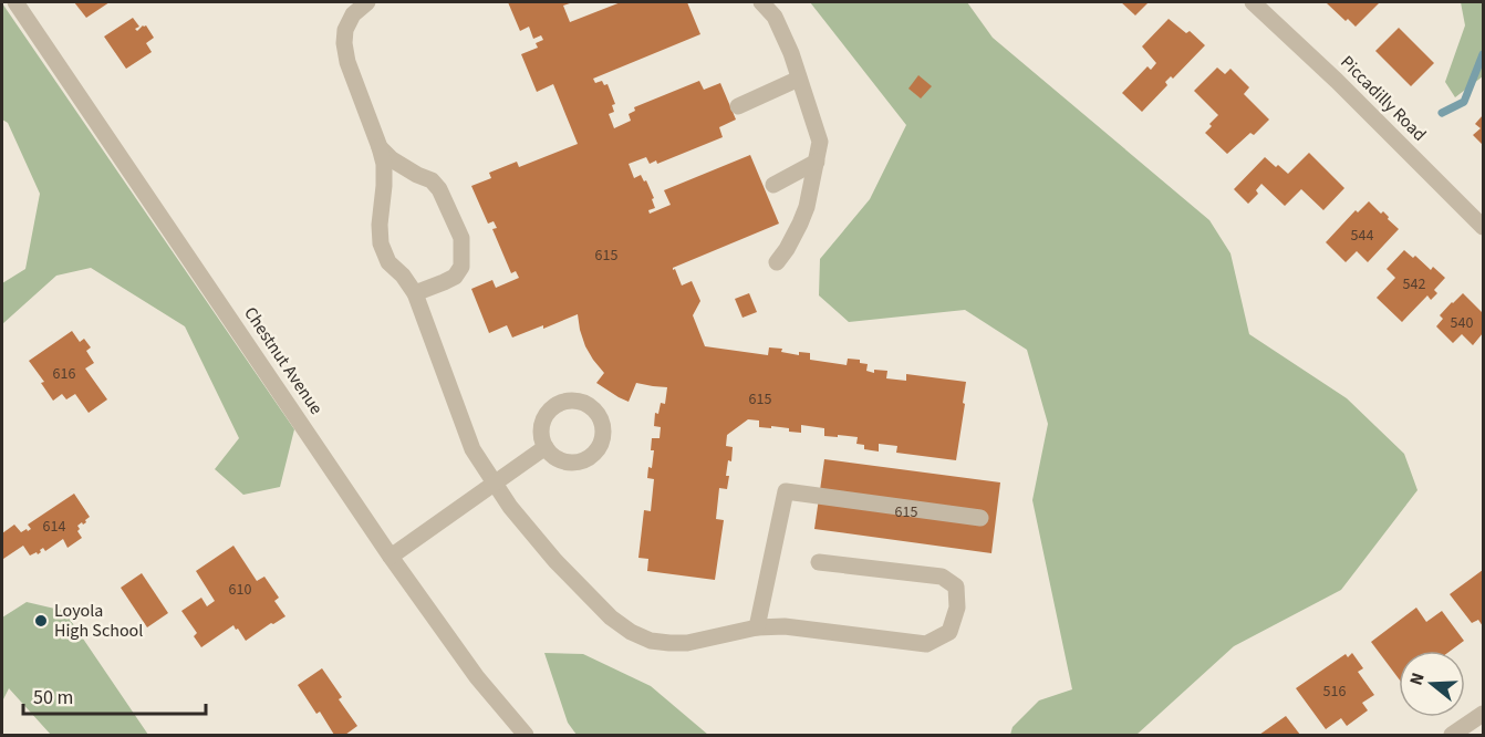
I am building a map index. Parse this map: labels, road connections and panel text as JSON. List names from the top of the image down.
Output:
{
  "streets": {
    "street": ["Piccadilly Road", "Chestnut Avenue"]
  },
  "places": ["Loyola High School"],
  "house_numbers": [
    "544",
    "615",
    "542",
    "540",
    "616",
    "615",
    "615",
    "614",
    "610",
    "516"
  ],
  "scale_bar": "50 m",
  "north": "left"
}
